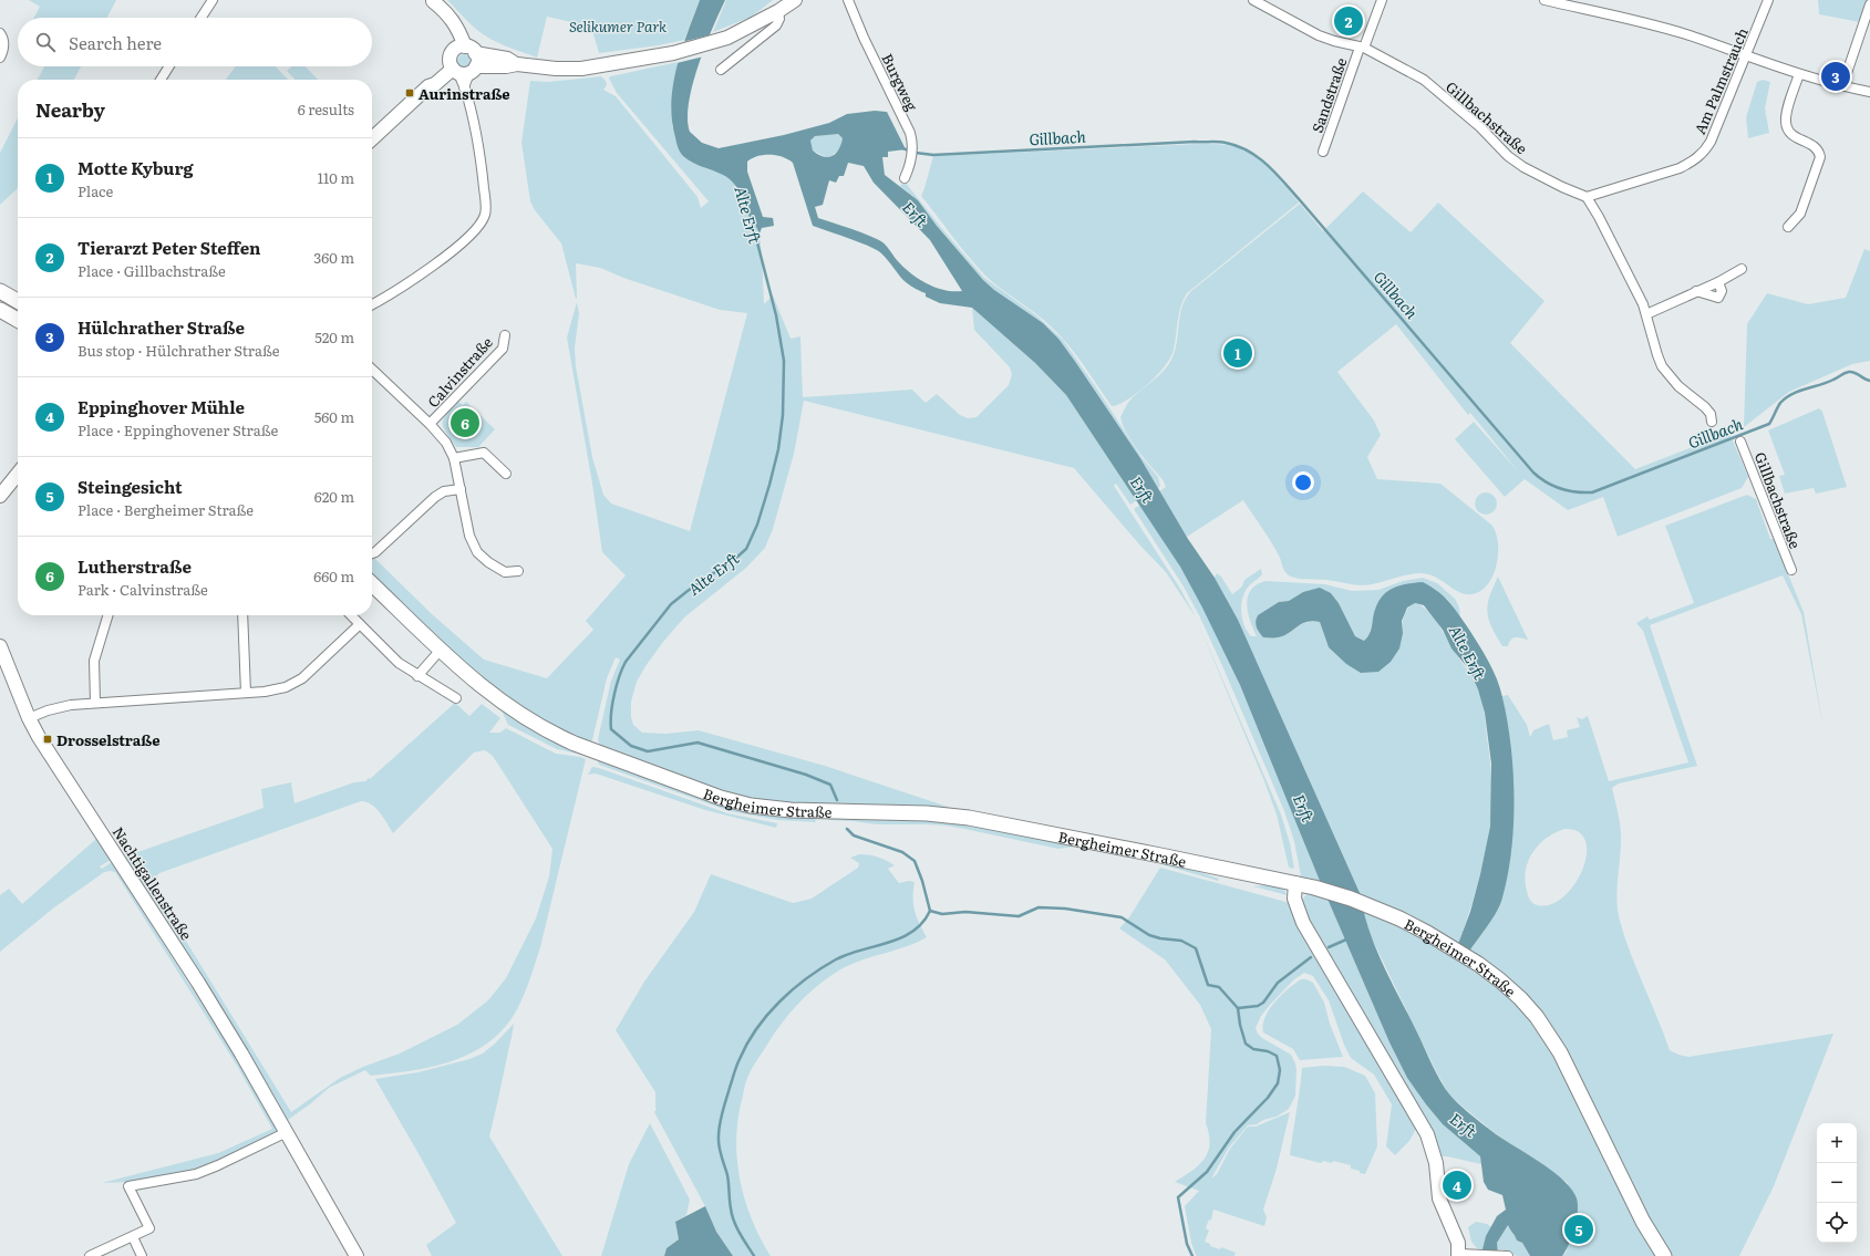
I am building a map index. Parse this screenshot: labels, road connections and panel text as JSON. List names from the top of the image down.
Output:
{
  "streets": {
    "main road": ["Bergheimer Straße", "Nachtigallenstraße"],
    "street": [
      "Am Palmstrauch",
      "Burgweg",
      "Sandstraße",
      "Gillbachstraße",
      "Calvinstraße"
    ]
  },
  "crossings": [
    ["Am Palmstrauch", "Gillbachstraße"],
    ["Sandstraße", "Gillbachstraße"]
  ],
  "water": ["Gillbach", "Erft", "Alte Erft"],
  "parks": ["Selikumer Park"],
  "places": {
    "transit": ["Aurinstraße", "Drosselstraße"]
  },
  "page": {
    "pins": [
      "2",
      "3",
      "1",
      "6",
      "4",
      "5"
    ],
    "search": "Search here",
    "heading": ["Nearby", "6 results"],
    "list": [
      {
        "mark": "1",
        "name": "Motte Kyburg",
        "note": "Place",
        "value": "110 m"
      },
      {
        "mark": "2",
        "name": "Tierarzt Peter Steffen",
        "note": "Place · Gillbachstraße",
        "value": "360 m"
      },
      {
        "mark": "3",
        "name": "Hülchrather Straße",
        "note": "Bus stop · Hülchrather Straße",
        "value": "520 m"
      },
      {
        "mark": "4",
        "name": "Eppinghover Mühle",
        "note": "Place · Eppinghovener Straße",
        "value": "560 m"
      },
      {
        "mark": "5",
        "name": "Steingesicht",
        "note": "Place · Bergheimer Straße",
        "value": "620 m"
      },
      {
        "mark": "6",
        "name": "Lutherstraße",
        "note": "Park · Calvinstraße",
        "value": "660 m"
      }
    ],
    "map_buttons": ["+", "−"]
  }
}
